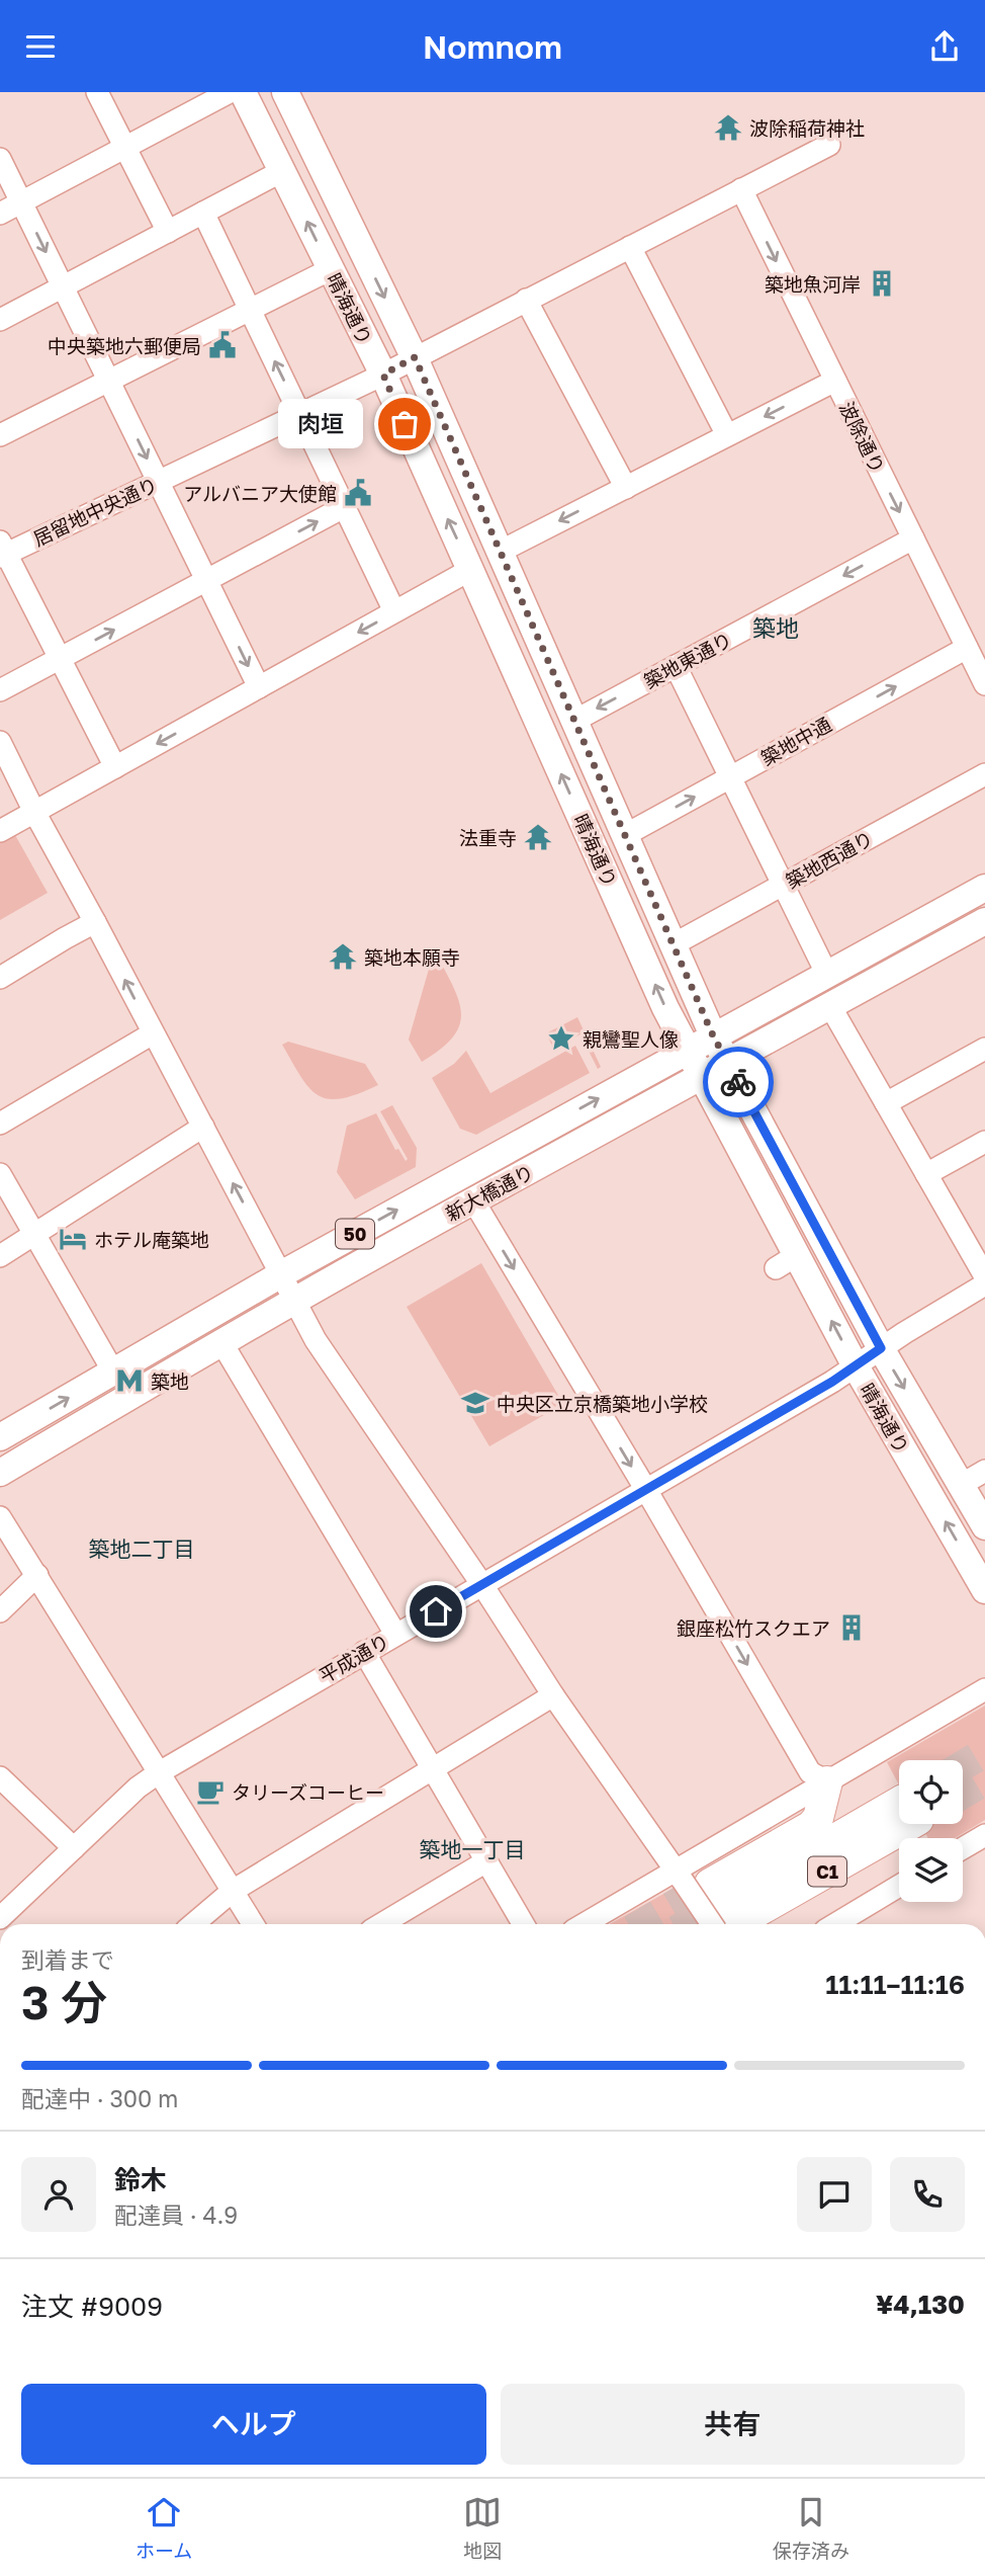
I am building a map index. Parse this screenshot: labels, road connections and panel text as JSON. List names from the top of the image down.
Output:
{
  "streets": {
    "highway": ["C1"],
    "main road": ["晴海通り", "新大橋通り", "50"],
    "street": [
      "波除通り",
      "居留地中央通り",
      "築地東通り",
      "築地中通",
      "築地西通り",
      "平成通り"
    ]
  },
  "crossings": [
    ["晴海通り", "居留地中央通り"],
    ["晴海通り", "築地東通り"],
    ["晴海通り", "築地中通"],
    ["晴海通り", "築地西通り"],
    ["晴海通り", "新大橋通り"],
    ["晴海通り", "平成通り"],
    ["波除通り", "築地東通り"],
    ["波除通り", "築地中通"]
  ],
  "one_way": ["築地中通"],
  "districts": ["築地", "築地二丁目", "築地一丁目"],
  "places": {
    "temple": ["波除稲荷神社", "法重寺", "築地本願寺"],
    "building": ["築地魚河岸", "銀座松竹スクエア"],
    "public building": ["中央築地六郵便局", "アルバニア大使館"],
    "other": ["肉垣"],
    "place": ["親鸞聖人像"],
    "hotel": ["ホテル庵築地"],
    "metro station": ["築地"],
    "school or university": ["中央区立京橋築地小学校"],
    "cafe": ["タリーズコーヒー"]
  },
  "page": {
    "header": "Nomnom",
    "bubble": "肉垣",
    "heading": ["3 分", "到着まで", "11:11–11:16"],
    "panel": [
      "鈴木",
      "配達員 · 4.9",
      "注文 #9009",
      "¥4,130"
    ],
    "bar": "配達中 · 300 m",
    "buttons": ["ヘルプ", "共有"],
    "tabs": ["ホーム", "地図", "保存済み"]
  }
}
